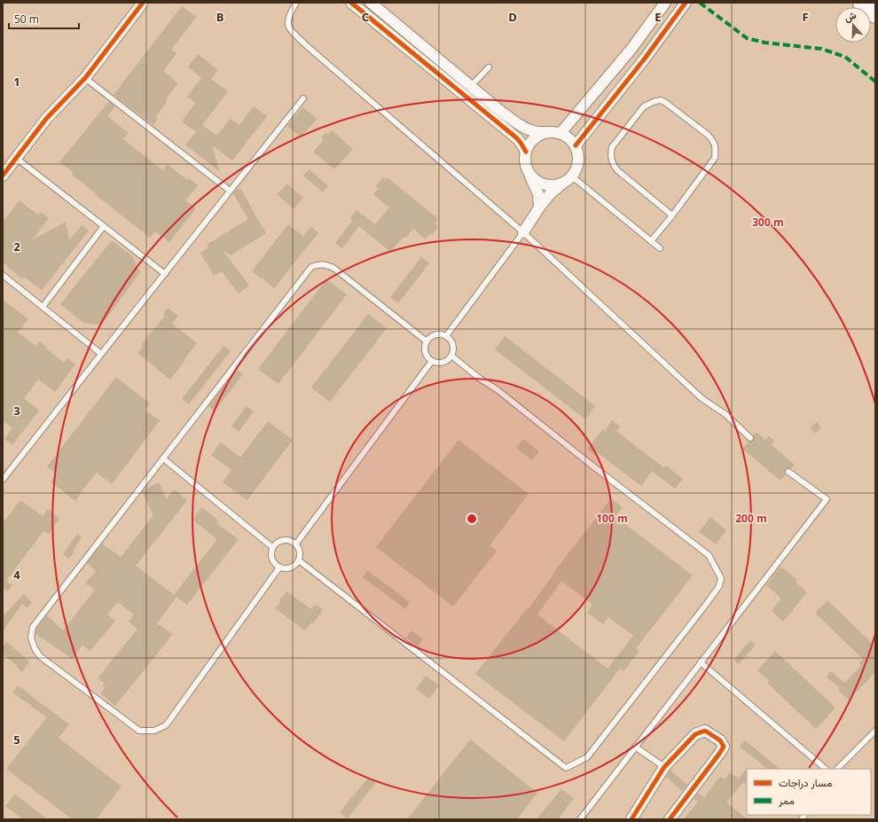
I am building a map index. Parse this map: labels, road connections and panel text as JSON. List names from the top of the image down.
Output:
{
  "legend": ["مسار دراجات", "ممر"],
  "scale_bar": "50 m",
  "north": "top",
  "grid": {
    "columns": [
      "B",
      "C",
      "D",
      "E",
      "F"
    ],
    "rows": [
      "1",
      "2",
      "3",
      "4",
      "5"
    ]
  },
  "rings": ["300 m", "100 m", "200 m"]
}
